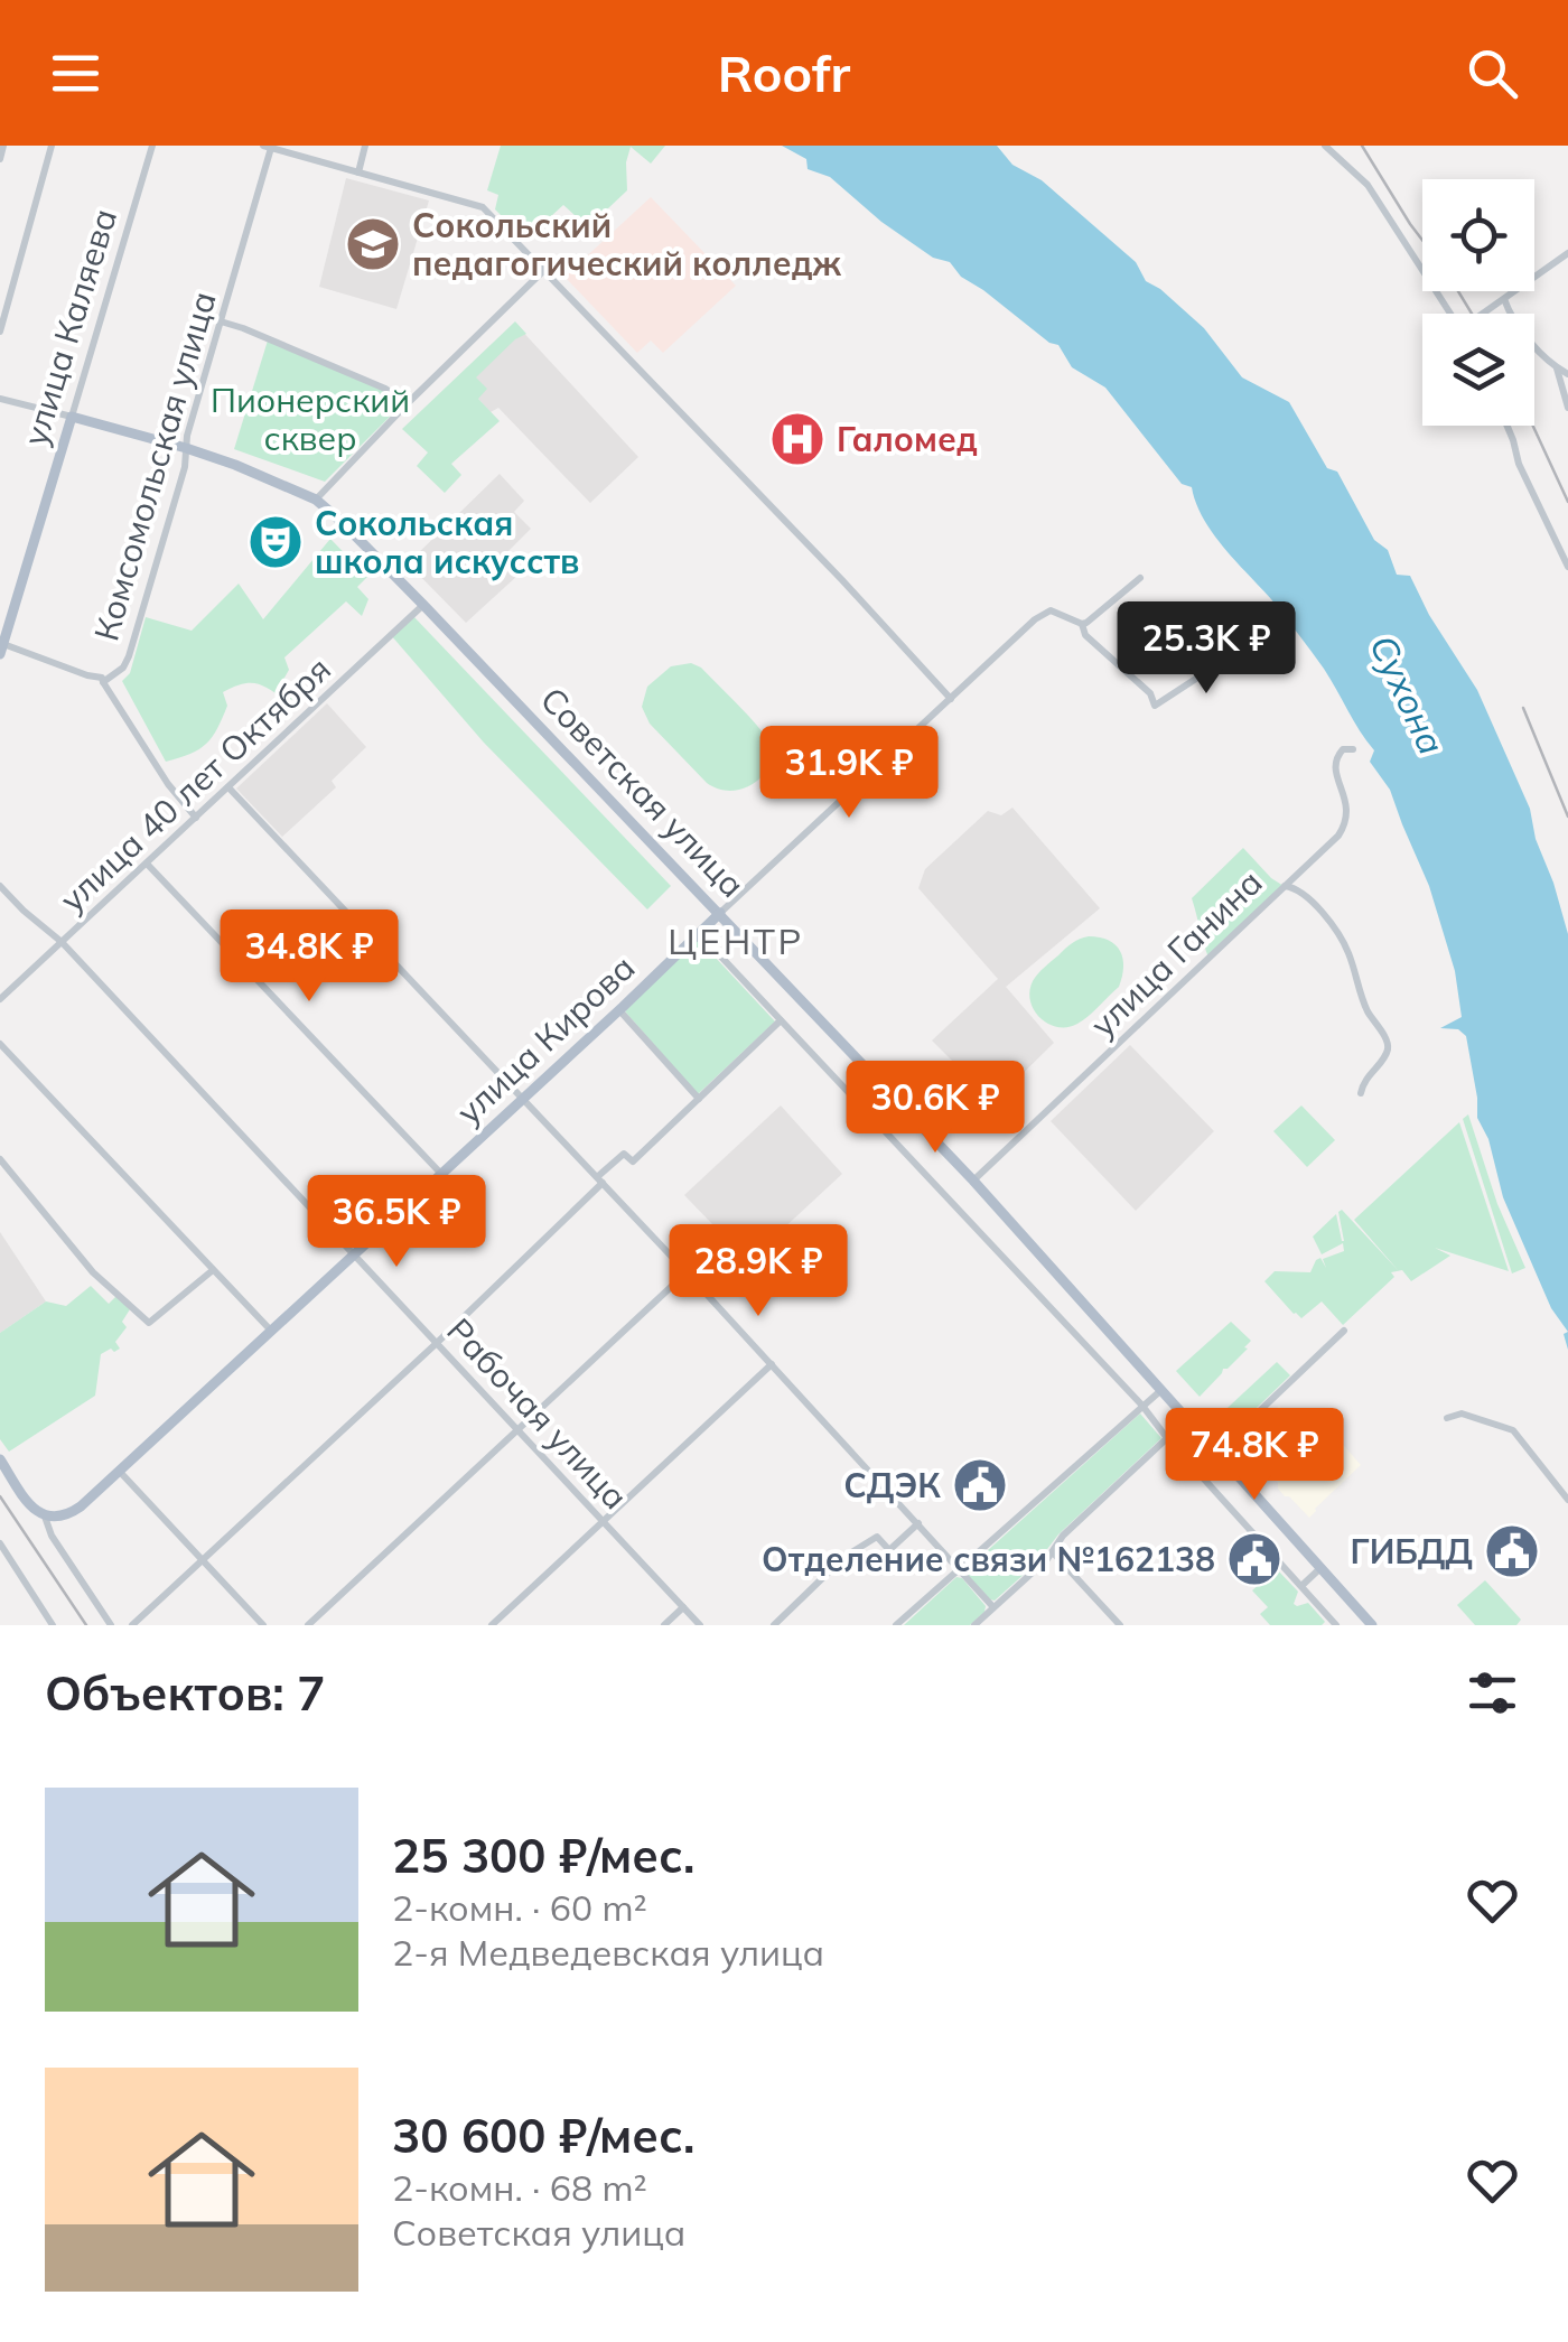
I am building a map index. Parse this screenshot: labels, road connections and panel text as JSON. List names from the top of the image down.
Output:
{
  "streets": {
    "main road": ["улица Каляева", "Советская улица", "улица Кирова"],
    "street": [
      "Комсомольская улица",
      "улица 40 лет Октября",
      "улица Ганина",
      "Рабочая улица"
    ]
  },
  "crossings": [
    ["улица Каляева", "Комсомольская улица"],
    ["улица Каляева", "Советская улица"],
    ["Комсомольская улица", "Советская улица"],
    ["улица 40 лет Октября", "Советская улица"],
    ["улица 40 лет Октября", "Рабочая улица"],
    ["Советская улица", "улица Ганина"],
    ["Советская улица", "улица Кирова"],
    ["улица Кирова", "Рабочая улица"]
  ],
  "districts": ["ЦЕНТР"],
  "water": ["Сухона"],
  "parks": ["Пионерский сквер"],
  "places": {
    "school or university": ["Сокольский педагогический колледж"],
    "hospital": ["Галомед"],
    "theatre": ["Сокольская школа искусств"],
    "public building": ["СДЭК", "ГИБДД", "Отделение связи №162138"]
  },
  "page": {
    "header": "Roofr",
    "price": [
      "25.3K ₽",
      "31.9K ₽",
      "34.8K ₽",
      "30.6K ₽",
      "36.5K ₽",
      "28.9K ₽",
      "74.8K ₽"
    ],
    "heading": "Объектов: 7",
    "list": [
      {
        "name": "25 300 ₽/мес.",
        "note": "2-комн. · 60 m² · 2-я Медведевская улица"
      },
      {
        "name": "30 600 ₽/мес.",
        "note": "2-комн. · 68 m² · Советская улица"
      }
    ]
  }
}
